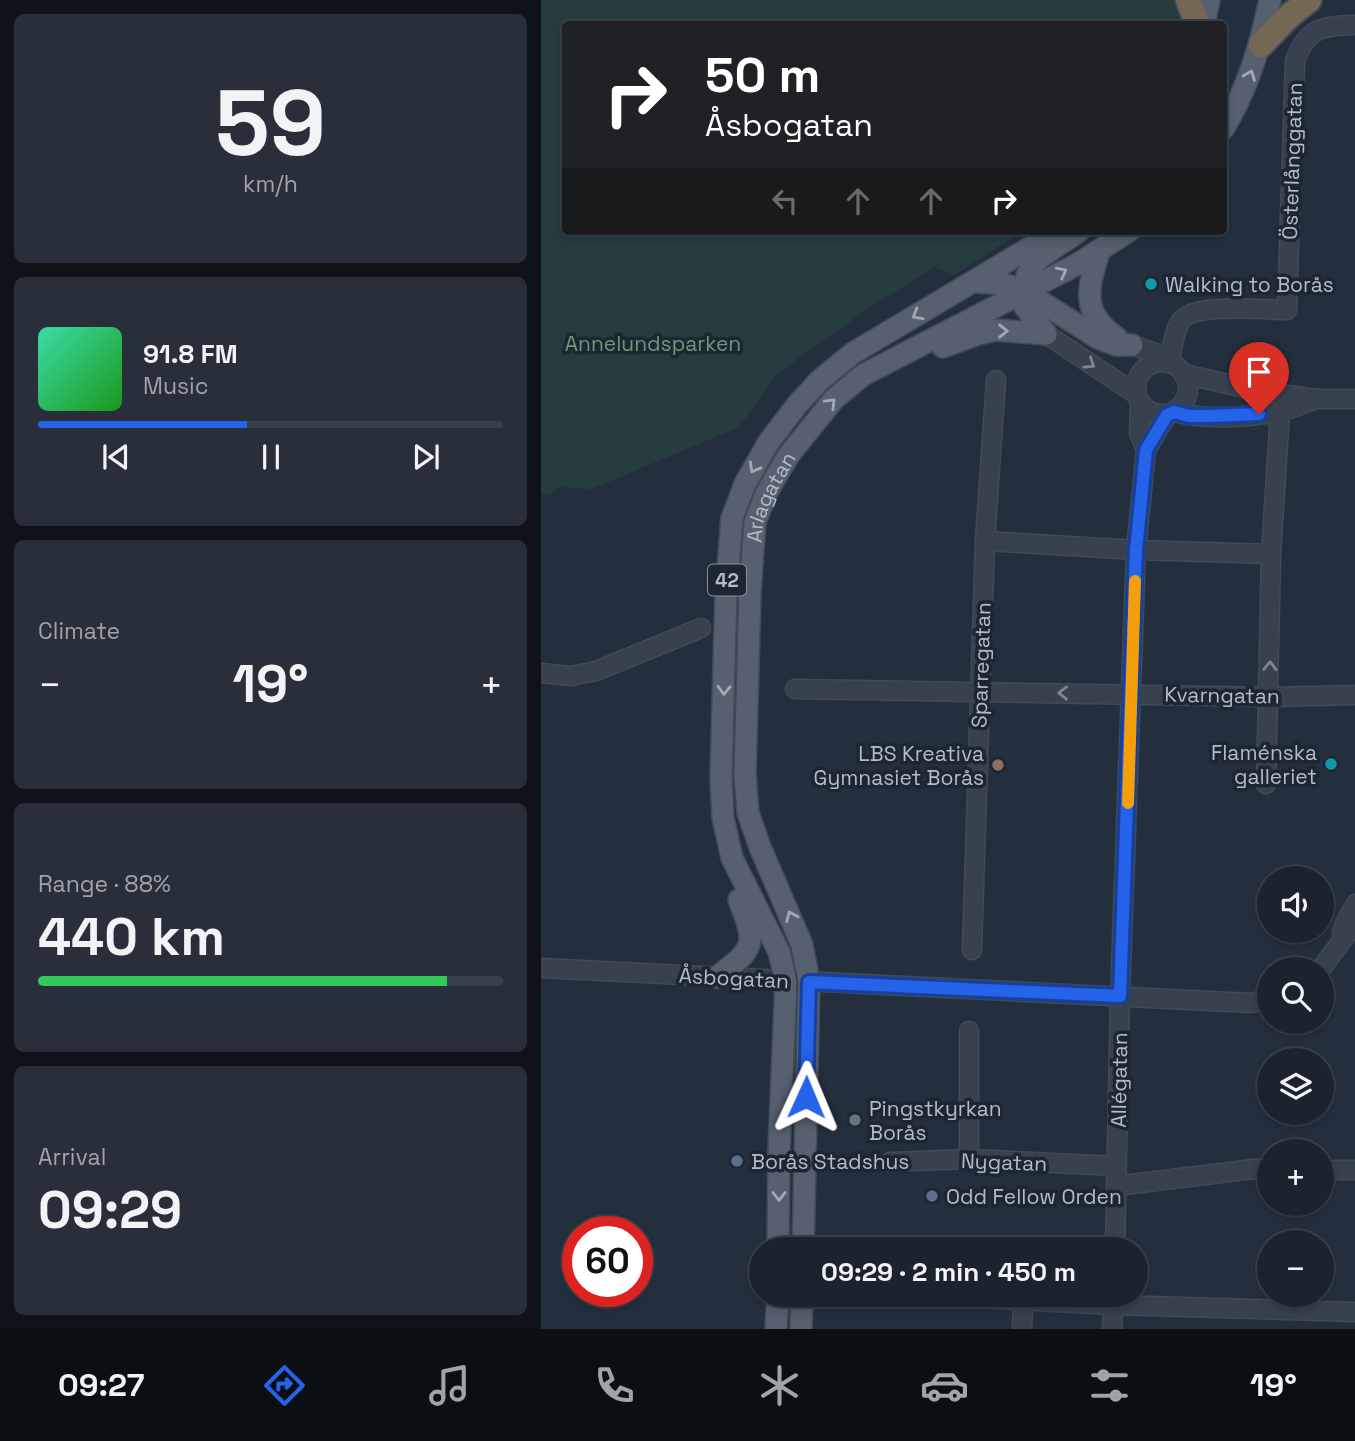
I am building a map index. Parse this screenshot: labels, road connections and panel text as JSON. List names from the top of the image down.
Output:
{
  "streets": {
    "main road": ["Arlagatan", "42"],
    "street": [
      "Österlånggatan",
      "Sparregatan",
      "Kvarngatan",
      "Åsbogatan",
      "Allégatan",
      "Nygatan"
    ]
  },
  "crossings": [
    ["Österlånggatan", "Allégatan"],
    ["Arlagatan", "42"],
    ["Arlagatan", "Åsbogatan"],
    ["42", "Åsbogatan"],
    ["Sparregatan", "Kvarngatan"],
    ["Kvarngatan", "Allégatan"],
    ["Åsbogatan", "Allégatan"],
    ["Allégatan", "Nygatan"]
  ],
  "parks": ["Annelundsparken"],
  "places": [
    "Walking to Borås",
    "Flaménska galleriet",
    "LBS Kreativa Gymnasiet Borås",
    "Pingstkyrkan Borås",
    "Borås Stadshus",
    "Odd Fellow Orden"
  ],
  "page": {
    "tile": [
      ["59", "km/h"],
      "Climate",
      ["Range · 88%", "440 km"],
      ["Arrival", "09:29"]
    ],
    "turn": ["50 m", "Åsbogatan"],
    "song": ["91.8 FM", "Music"],
    "heat": ["−", "19°", "+"],
    "map_buttons": ["+", "−"],
    "limit": "60",
    "trip": "09:29 · 2 min · 450 m",
    "tabs": ["09:27", "19°"]
  }
}
